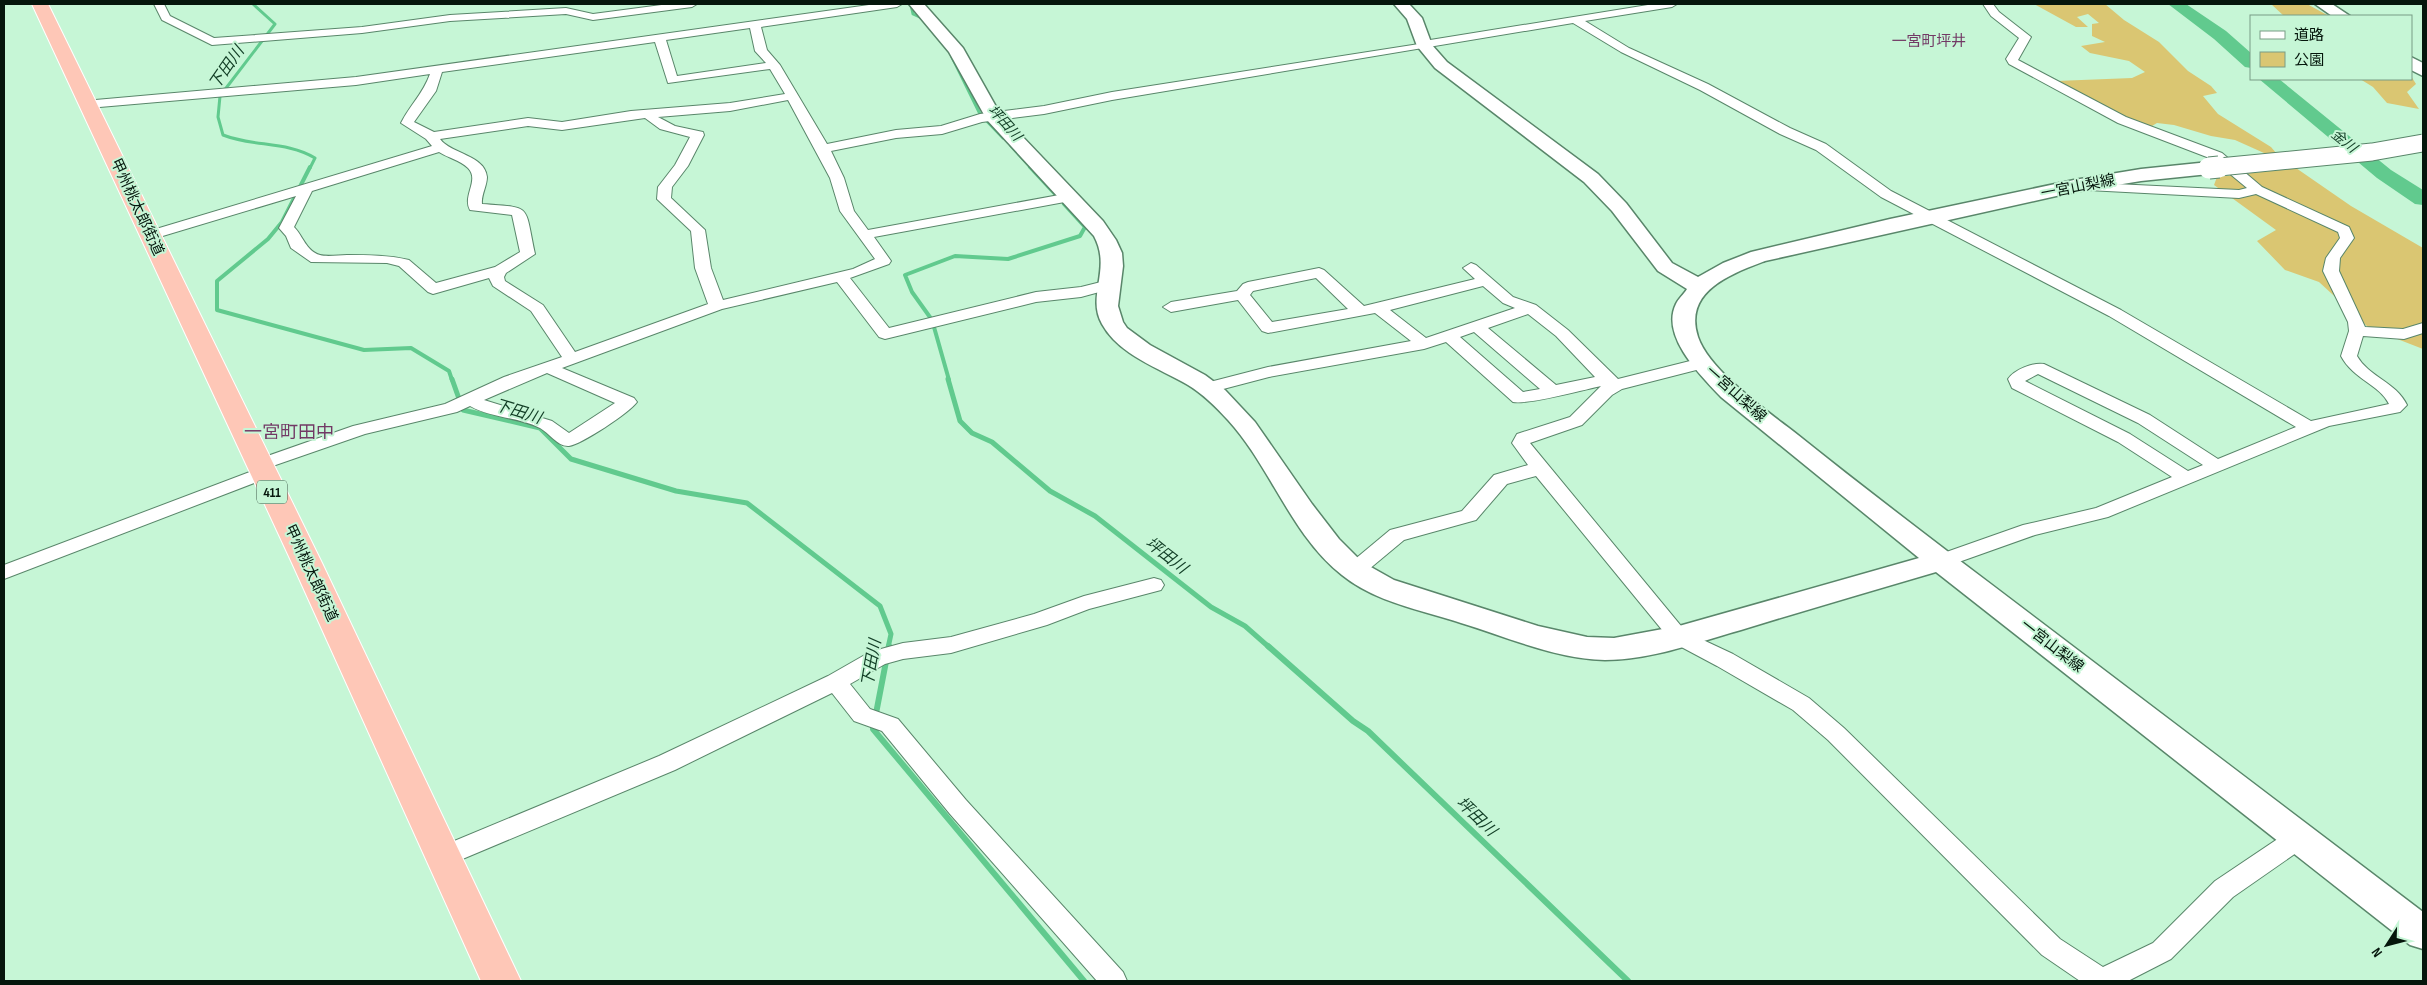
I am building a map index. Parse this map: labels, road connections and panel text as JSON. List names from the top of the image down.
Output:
{
  "streets": {
    "highway": ["甲州桃太郎街道", "411"],
    "street": ["一宮山梨線"]
  },
  "districts": ["一宮町坪井", "一宮町田中"],
  "water": ["下田川", "坪田川", "金川"],
  "legend": ["道路", "公園"],
  "north": "bottom left"
}
